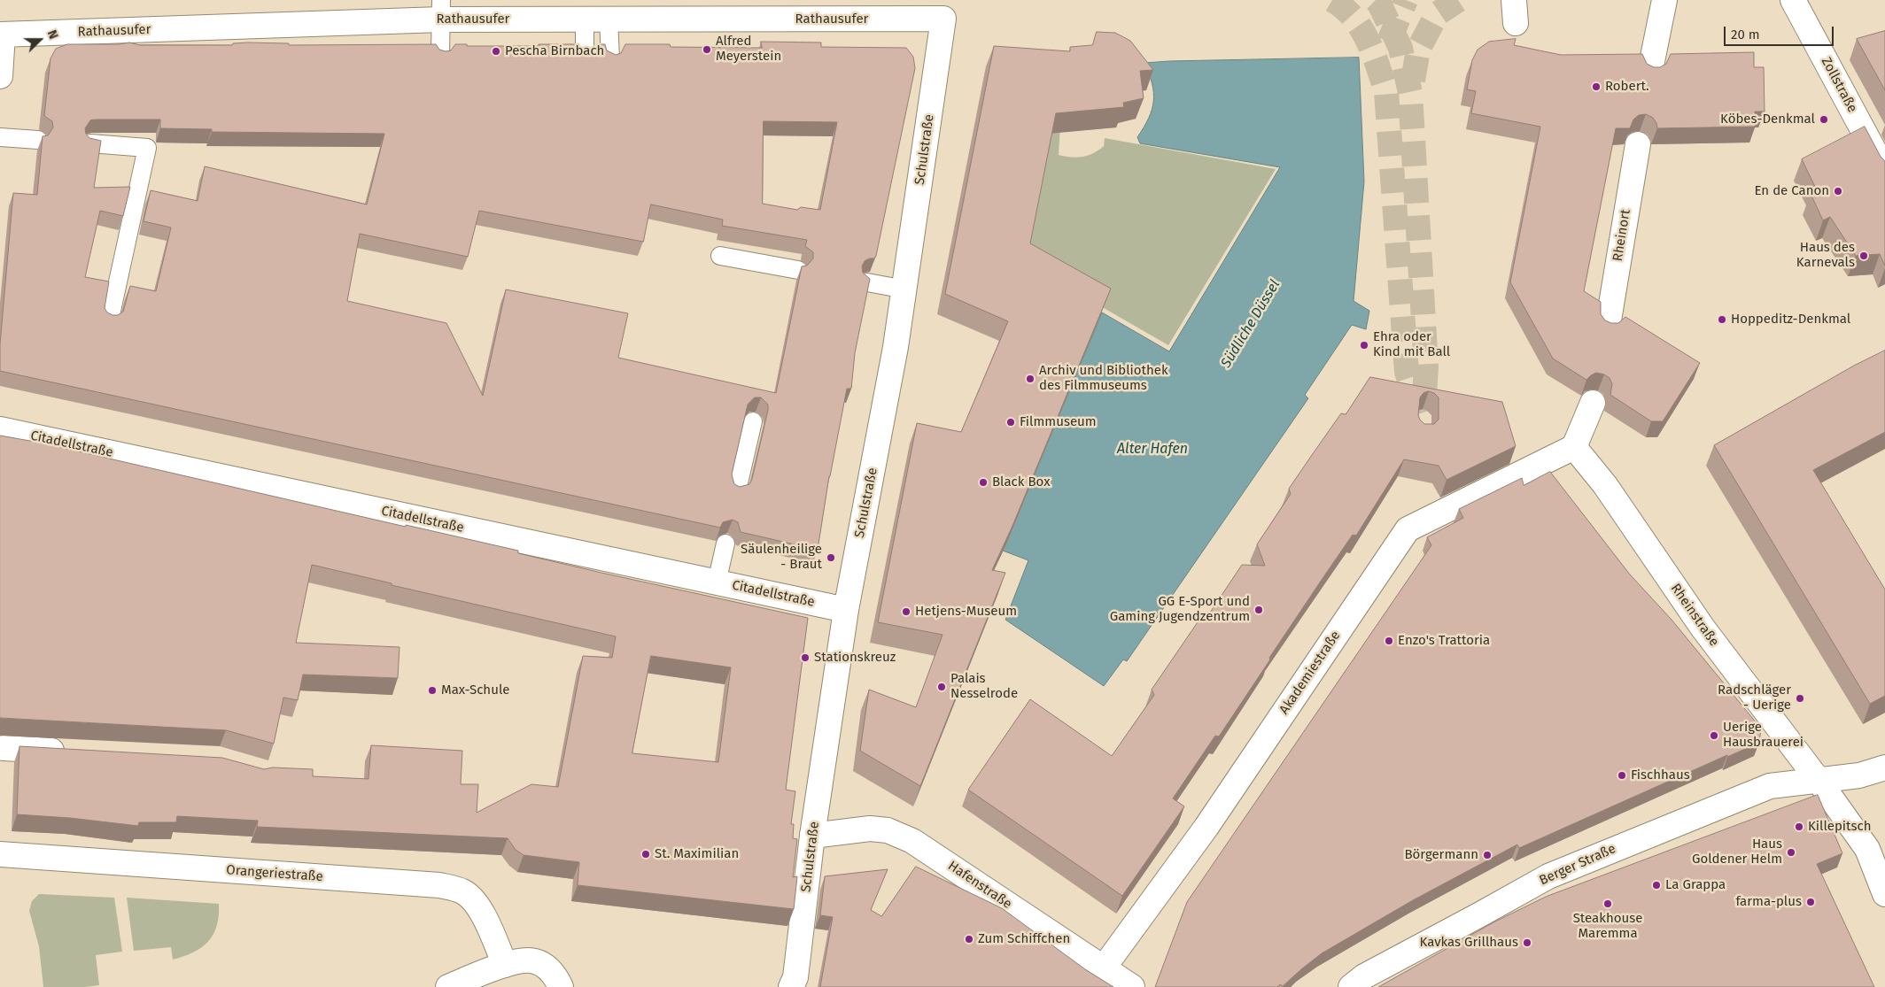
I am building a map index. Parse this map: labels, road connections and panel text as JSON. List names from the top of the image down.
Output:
{
  "streets": {
    "street": [
      "Rathausufer",
      "Zollstraße",
      "Schulstraße",
      "Rheinort",
      "Citadellstraße",
      "Rheinstraße",
      "Akademiestraße",
      "Berger Straße",
      "Orangeriestraße",
      "Hafenstraße"
    ]
  },
  "crossings": [
    ["Rathausufer", "Schulstraße"],
    ["Schulstraße", "Citadellstraße"],
    ["Schulstraße", "Hafenstraße"],
    ["Rheinstraße", "Akademiestraße"],
    ["Rheinstraße", "Berger Straße"],
    ["Akademiestraße", "Hafenstraße"]
  ],
  "water": ["Südliche Düssel", "Alter Hafen"],
  "places": [
    "Alfred Meyerstein",
    "Pescha Birnbach",
    "Robert.",
    "Köbes-Denkmal",
    "En de Canon",
    "Haus des Karnevals",
    "Hoppeditz-Denkmal",
    "Ehra oder Kind mit Ball",
    "Archiv und Bibliothek des Filmmuseums",
    "Filmmuseum",
    "Black Box",
    "Säulenheilige - Braut",
    "GG E-Sport und Gaming Jugendzentrum",
    "Hetjens-Museum",
    "Enzo's Trattoria",
    "Stationskreuz",
    "Palais Nesselrode",
    "Max-Schule",
    "Radschläger - Uerige",
    "Uerige Hausbrauerei",
    "Fischhaus",
    "Killepitsch",
    "Haus Goldener Helm",
    "St. Maximilian",
    "Börgermann",
    "La Grappa",
    "farma-plus",
    "Steakhouse Maremma",
    "Zum Schiffchen",
    "Kavkas Grillhaus"
  ],
  "scale_bar": "20 m",
  "north": "right"
}
